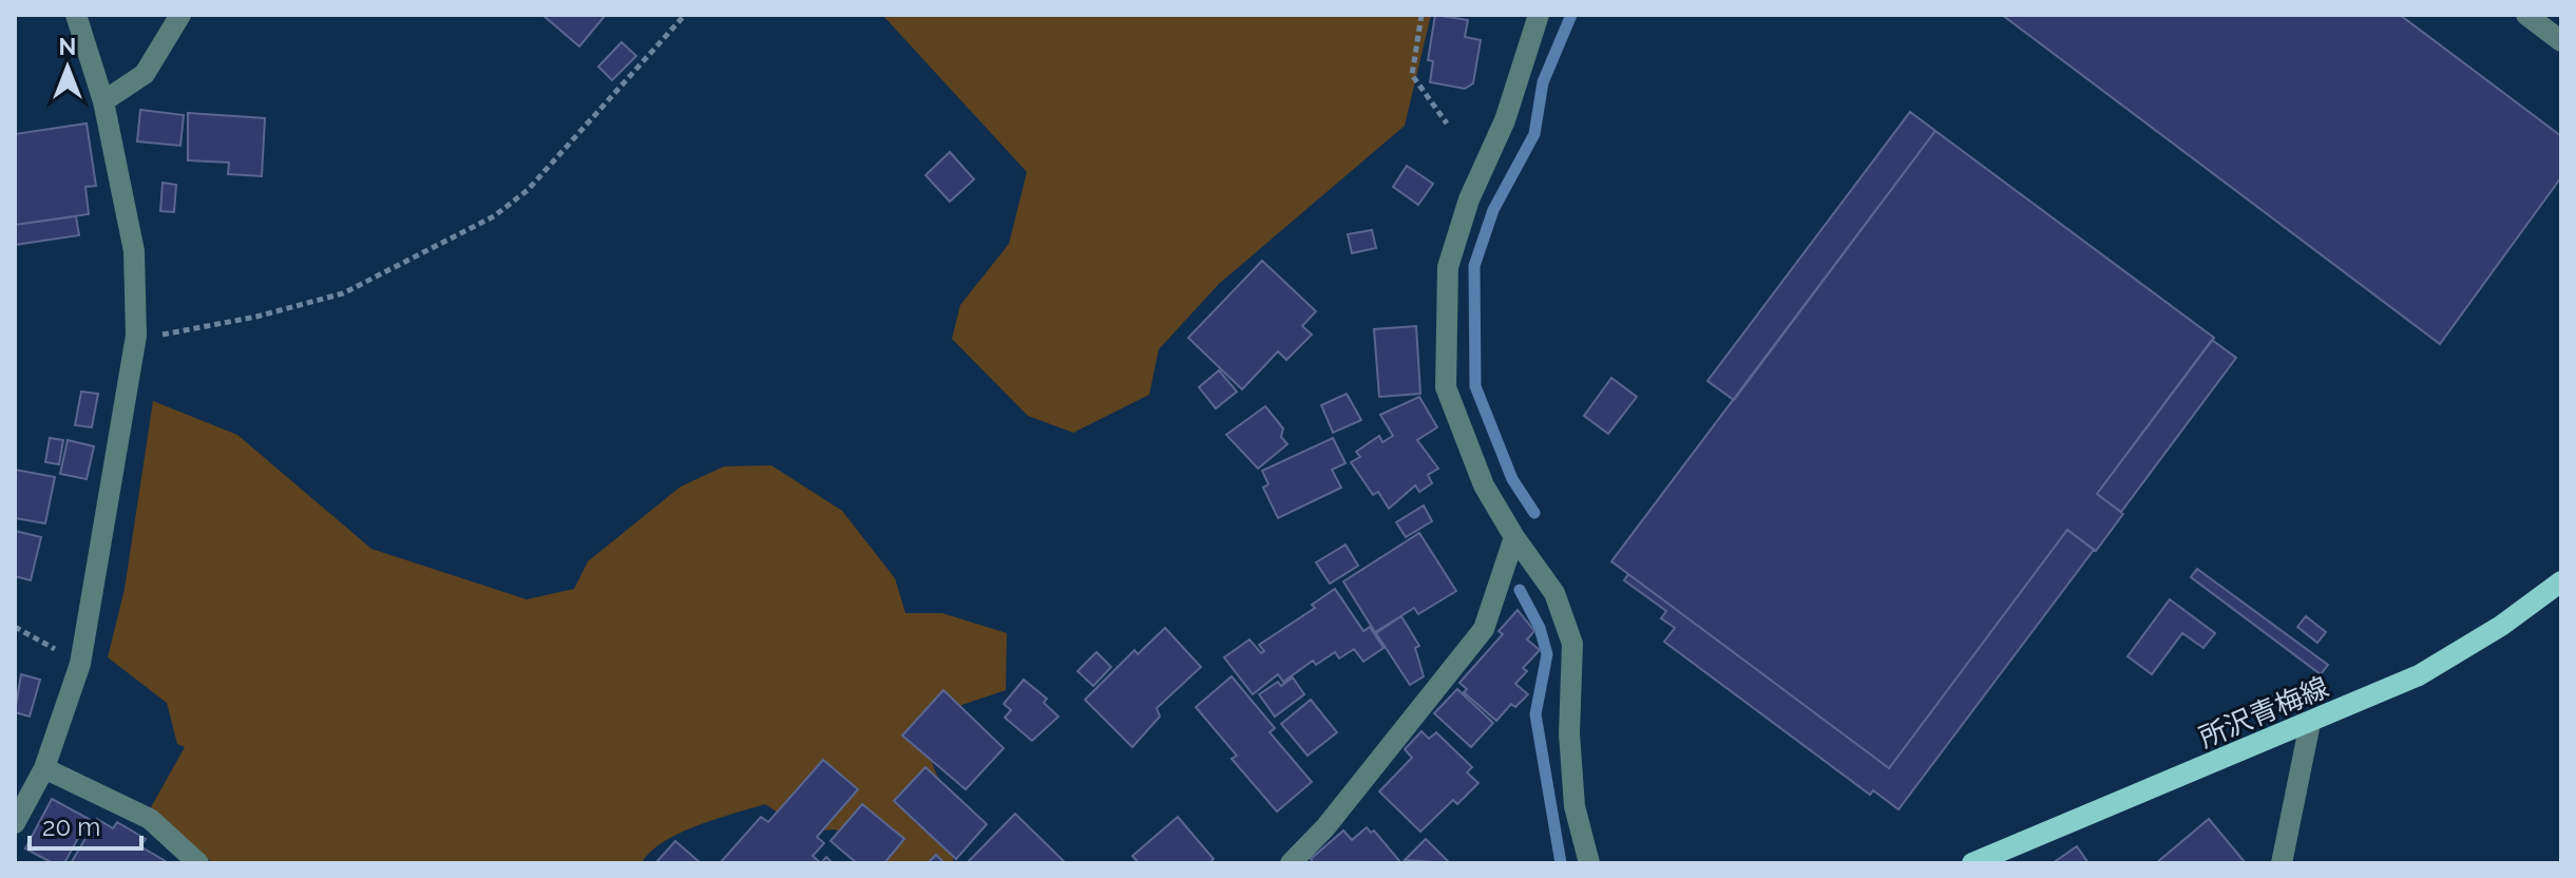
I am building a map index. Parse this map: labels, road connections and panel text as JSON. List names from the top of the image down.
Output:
{
  "streets": {
    "main road": ["所沢青梅線"]
  },
  "scale_bar": "20 m",
  "north": "top"
}
